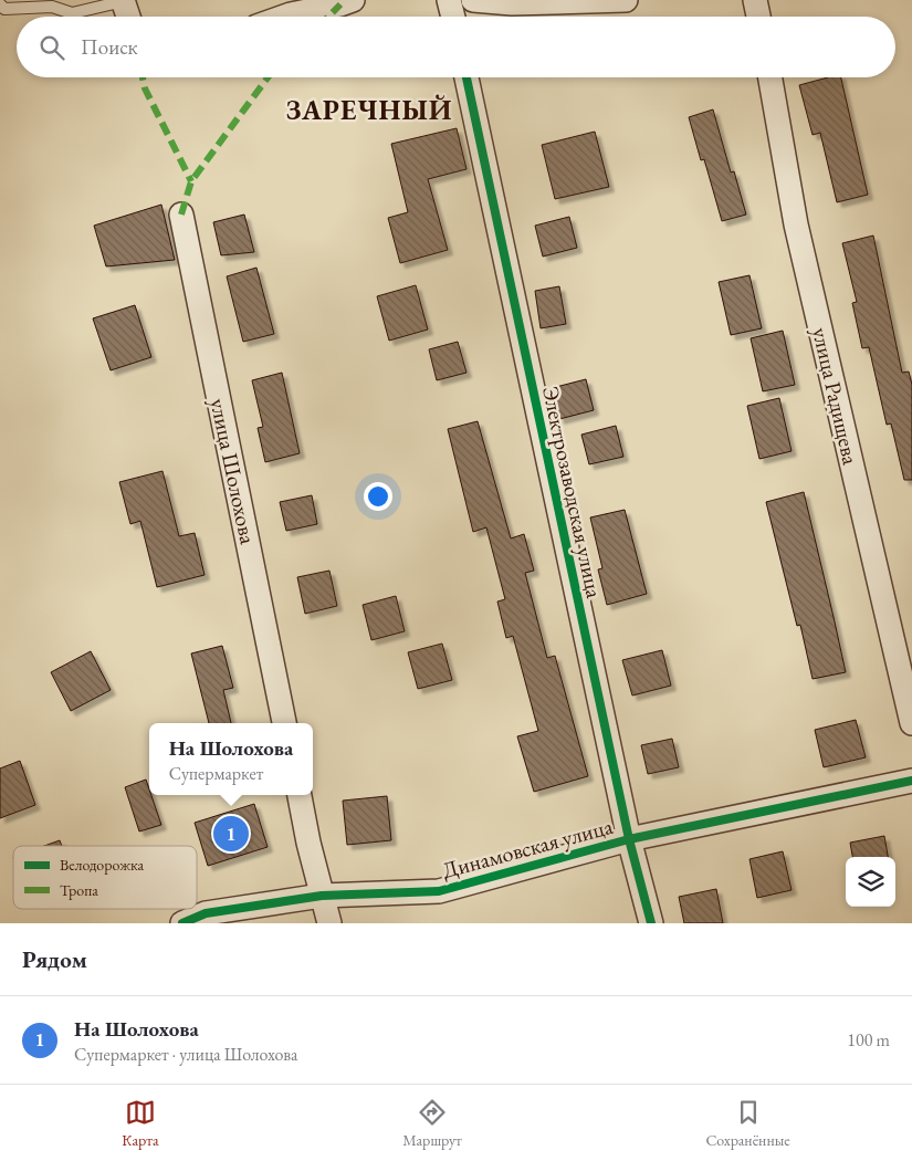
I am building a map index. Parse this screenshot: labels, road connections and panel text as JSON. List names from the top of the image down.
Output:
{
  "streets": {
    "street": [
      "улица Радищева",
      "улица Шолохова",
      "Электрозаводская улица",
      "Динамовская улица"
    ]
  },
  "crossings": [
    ["Электрозаводская улица", "Динамовская улица"]
  ],
  "districts": ["ЗАРЕЧНЫЙ"],
  "legend": ["Велодорожка", "Тропа"],
  "page": {
    "search": "Поиск",
    "popup": ["На Шолохова", "Супермаркет"],
    "pins": "1",
    "heading": "Рядом",
    "list": [
      {
        "mark": "1",
        "name": "На Шолохова",
        "note": "Супермаркет · улица Шолохова",
        "value": "100 m"
      }
    ],
    "nav": ["Карта", "Маршрут", "Сохранённые"]
  }
}
